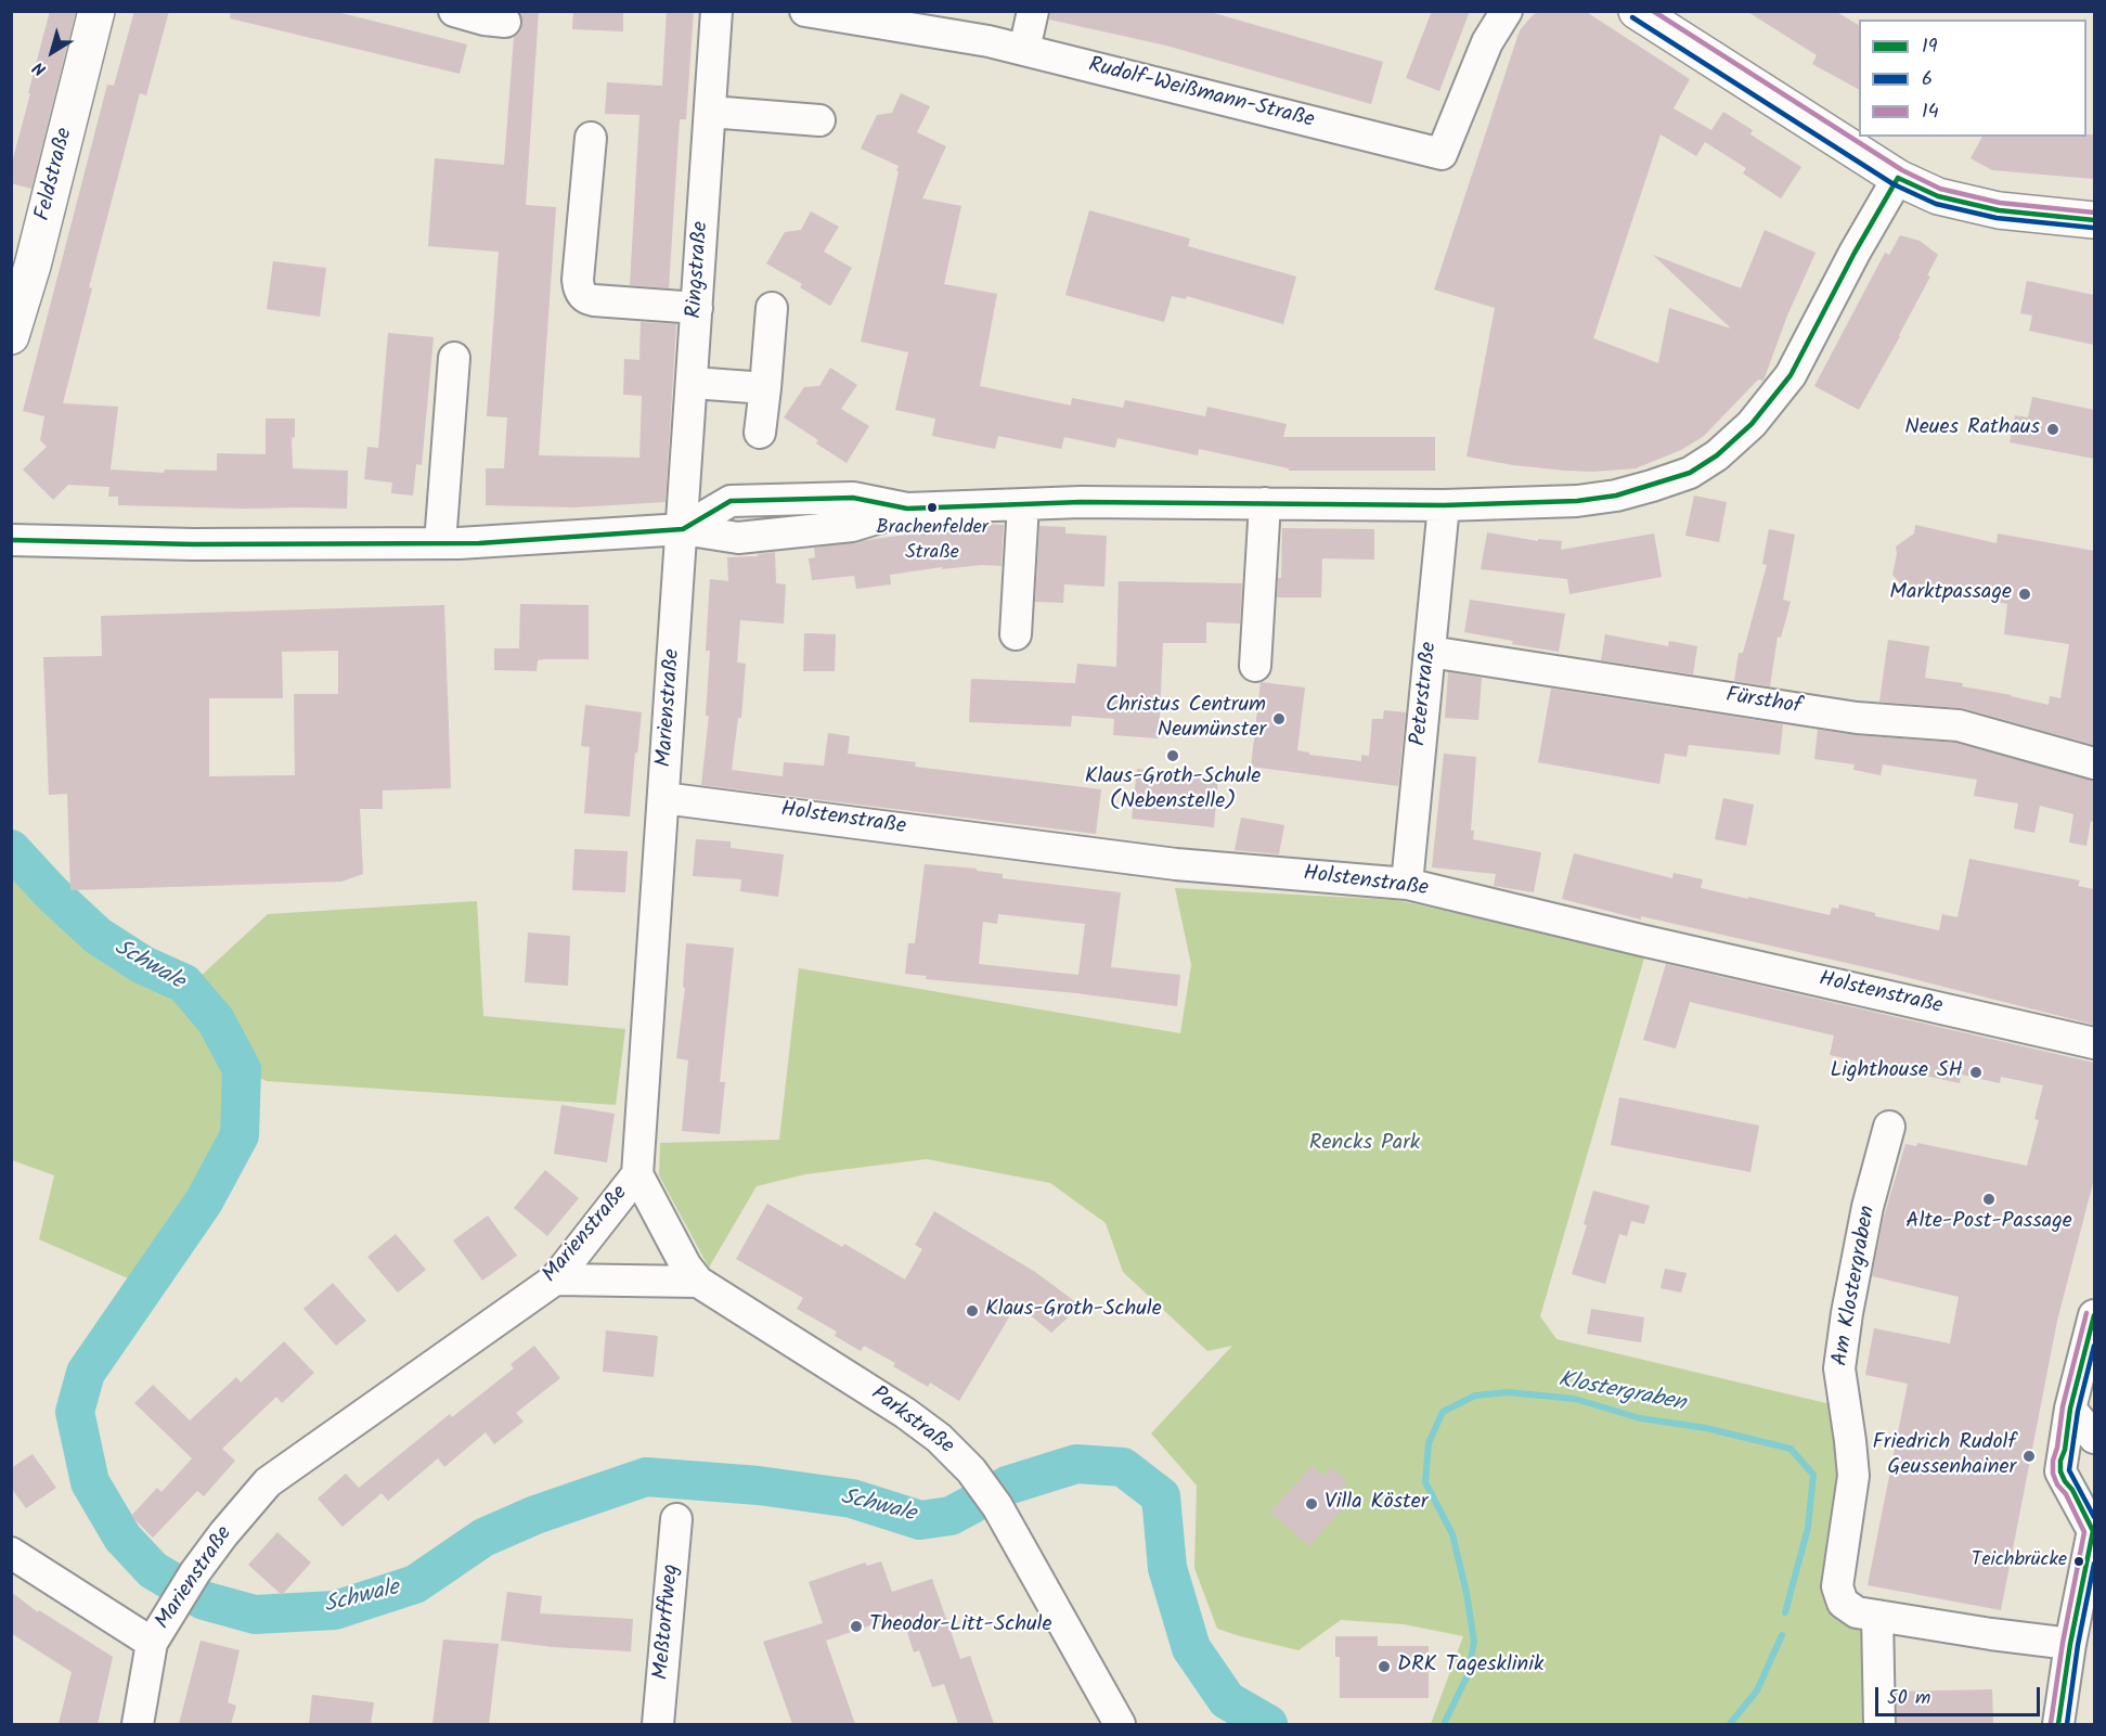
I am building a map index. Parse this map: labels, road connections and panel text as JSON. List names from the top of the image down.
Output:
{
  "streets": {
    "main road": ["Feldstraße"],
    "street": [
      "Rudolf-Weißmann-Straße",
      "Ringstraße",
      "Peterstraße",
      "Fürsthof",
      "Marienstraße",
      "Holstenstraße",
      "Am Klostergraben",
      "Parkstraße",
      "Meßtorffweg"
    ]
  },
  "crossings": [
    ["Ringstraße", "Marienstraße"],
    ["Peterstraße", "Fürsthof"],
    ["Peterstraße", "Holstenstraße"],
    ["Marienstraße", "Holstenstraße"]
  ],
  "water": ["Schwale", "Klostergraben"],
  "parks": ["Rencks Park"],
  "places": [
    "Neues Rathaus",
    "Brachenfelder Straße",
    "Marktpassage",
    "Christus Centrum Neumünster",
    "Klaus-Groth-Schule (Nebenstelle)",
    "Lighthouse SH",
    "Alte-Post-Passage",
    "Klaus-Groth-Schule",
    "Friedrich Rudolf Geussenhainer",
    "Villa Köster",
    "Teichbrücke",
    "Theodor-Litt-Schule",
    "DRK Tagesklinik"
  ],
  "lines": ["transit line 14", "transit line 6", "transit line 19"],
  "legend": ["19", "6", "14"],
  "scale_bar": "50 m",
  "north": "bottom left"
}
